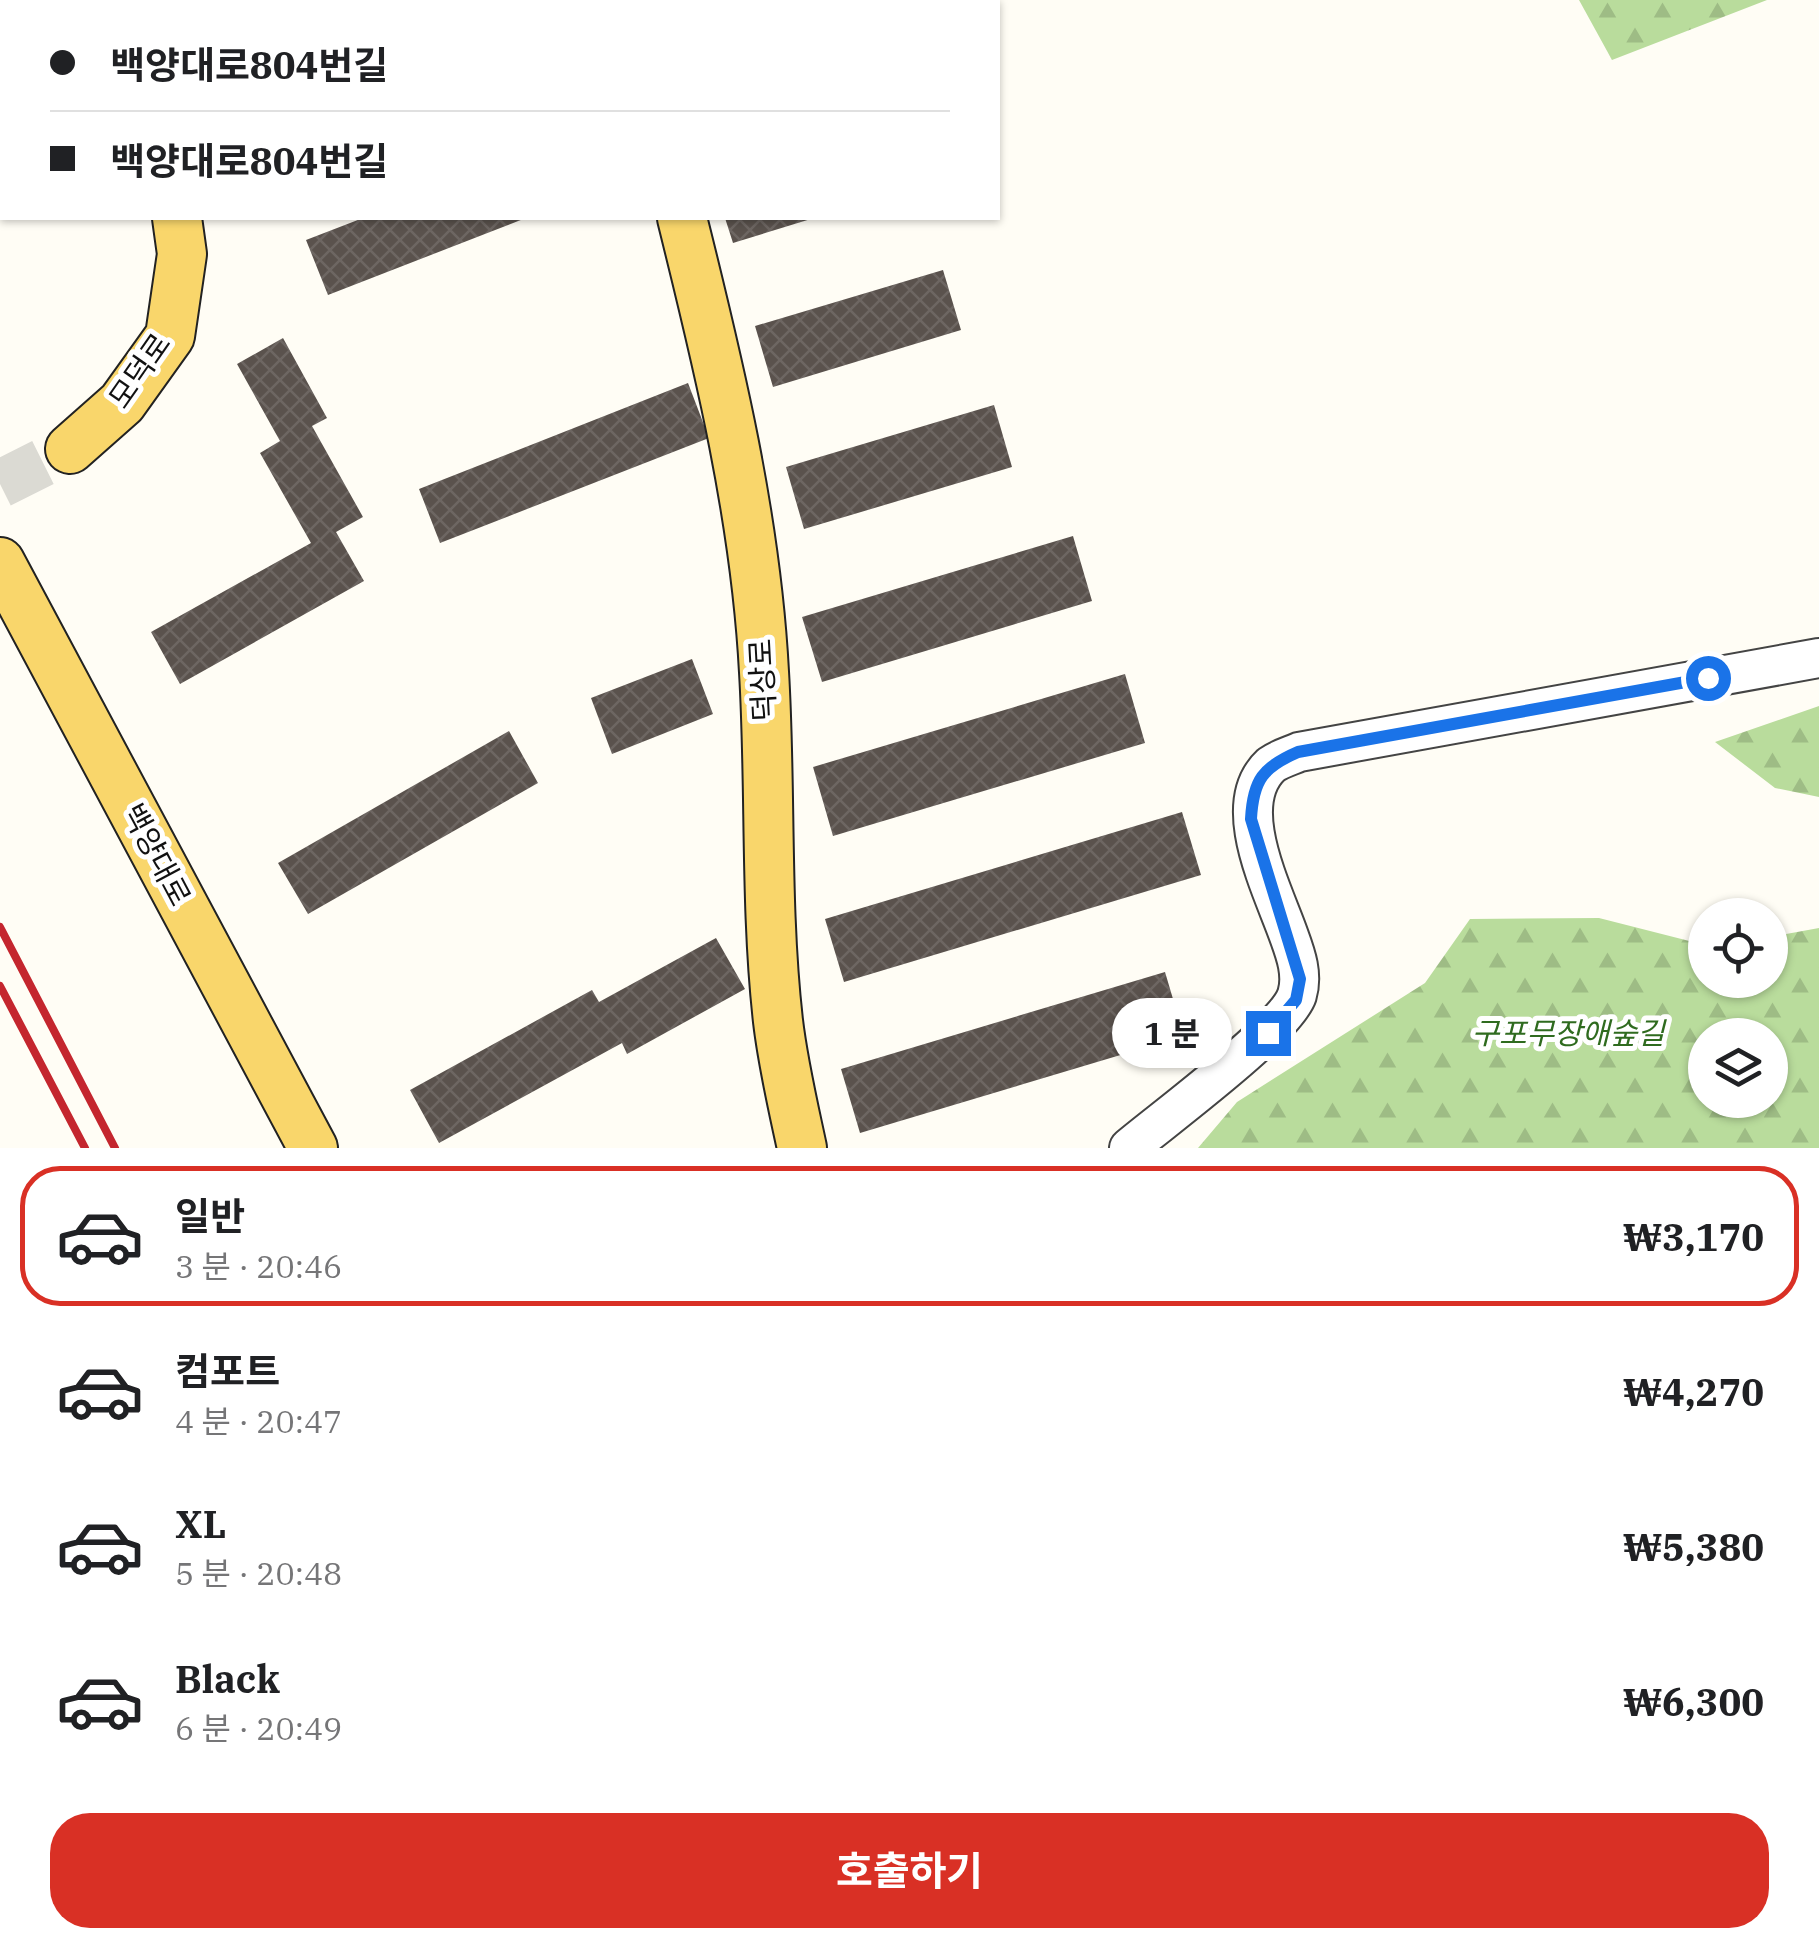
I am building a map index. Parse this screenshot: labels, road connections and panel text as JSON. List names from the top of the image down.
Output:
{
  "streets": {
    "main road": ["모덕로", "덕상로", "백양대로"]
  },
  "parks": ["구포무장애숲길"],
  "page": {
    "banner": ["백양대로804번길", "백양대로804번길"],
    "bubble": "1 분",
    "list": [
      {
        "name": "일반",
        "note": "3 분 · 20:46",
        "value": "₩3,170"
      },
      {
        "name": "컴포트",
        "note": "4 분 · 20:47",
        "value": "₩4,270"
      },
      {
        "name": "XL",
        "note": "5 분 · 20:48",
        "value": "₩5,380"
      },
      {
        "name": "Black",
        "note": "6 분 · 20:49",
        "value": "₩6,300"
      }
    ],
    "buttons": "호출하기"
  }
}
